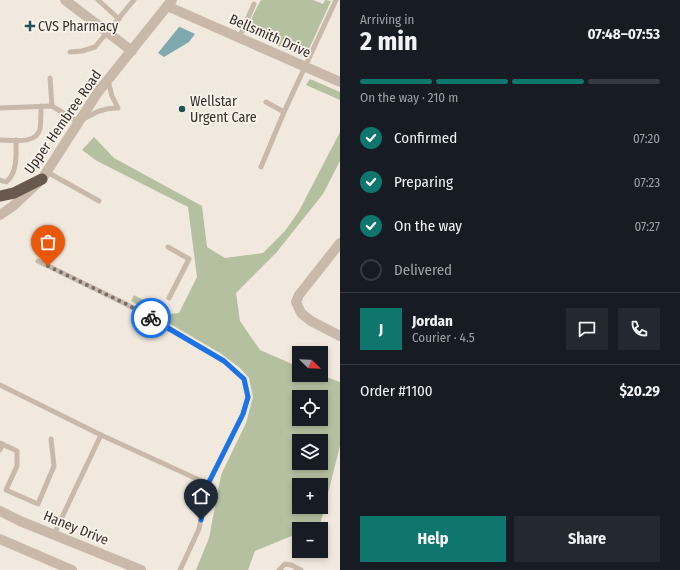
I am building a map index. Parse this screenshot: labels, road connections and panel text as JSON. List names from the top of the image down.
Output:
{
  "streets": {
    "street": ["Bellsmith Drive", "Upper Hembree Road", "Haney Drive"]
  },
  "crossings": [
    ["Bellsmith Drive", "Upper Hembree Road"]
  ],
  "places": {
    "health": ["CVS Pharmacy"],
    "other": ["Wellstar Urgent Care"]
  },
  "north": "bottom right",
  "page": {
    "heading": ["2 min", "Arriving in", "07:48–07:53"],
    "panel": [
      "Jordan",
      "Courier · 4.5",
      "Order #1100",
      "$20.29"
    ],
    "bar": "On the way · 210 m",
    "list": [
      ["Confirmed", "07:20"],
      ["Preparing", "07:23"],
      ["On the way", "07:27"],
      "Delivered"
    ],
    "round": "J",
    "map_buttons": ["+", "−"],
    "buttons": ["Help", "Share"]
  }
}
